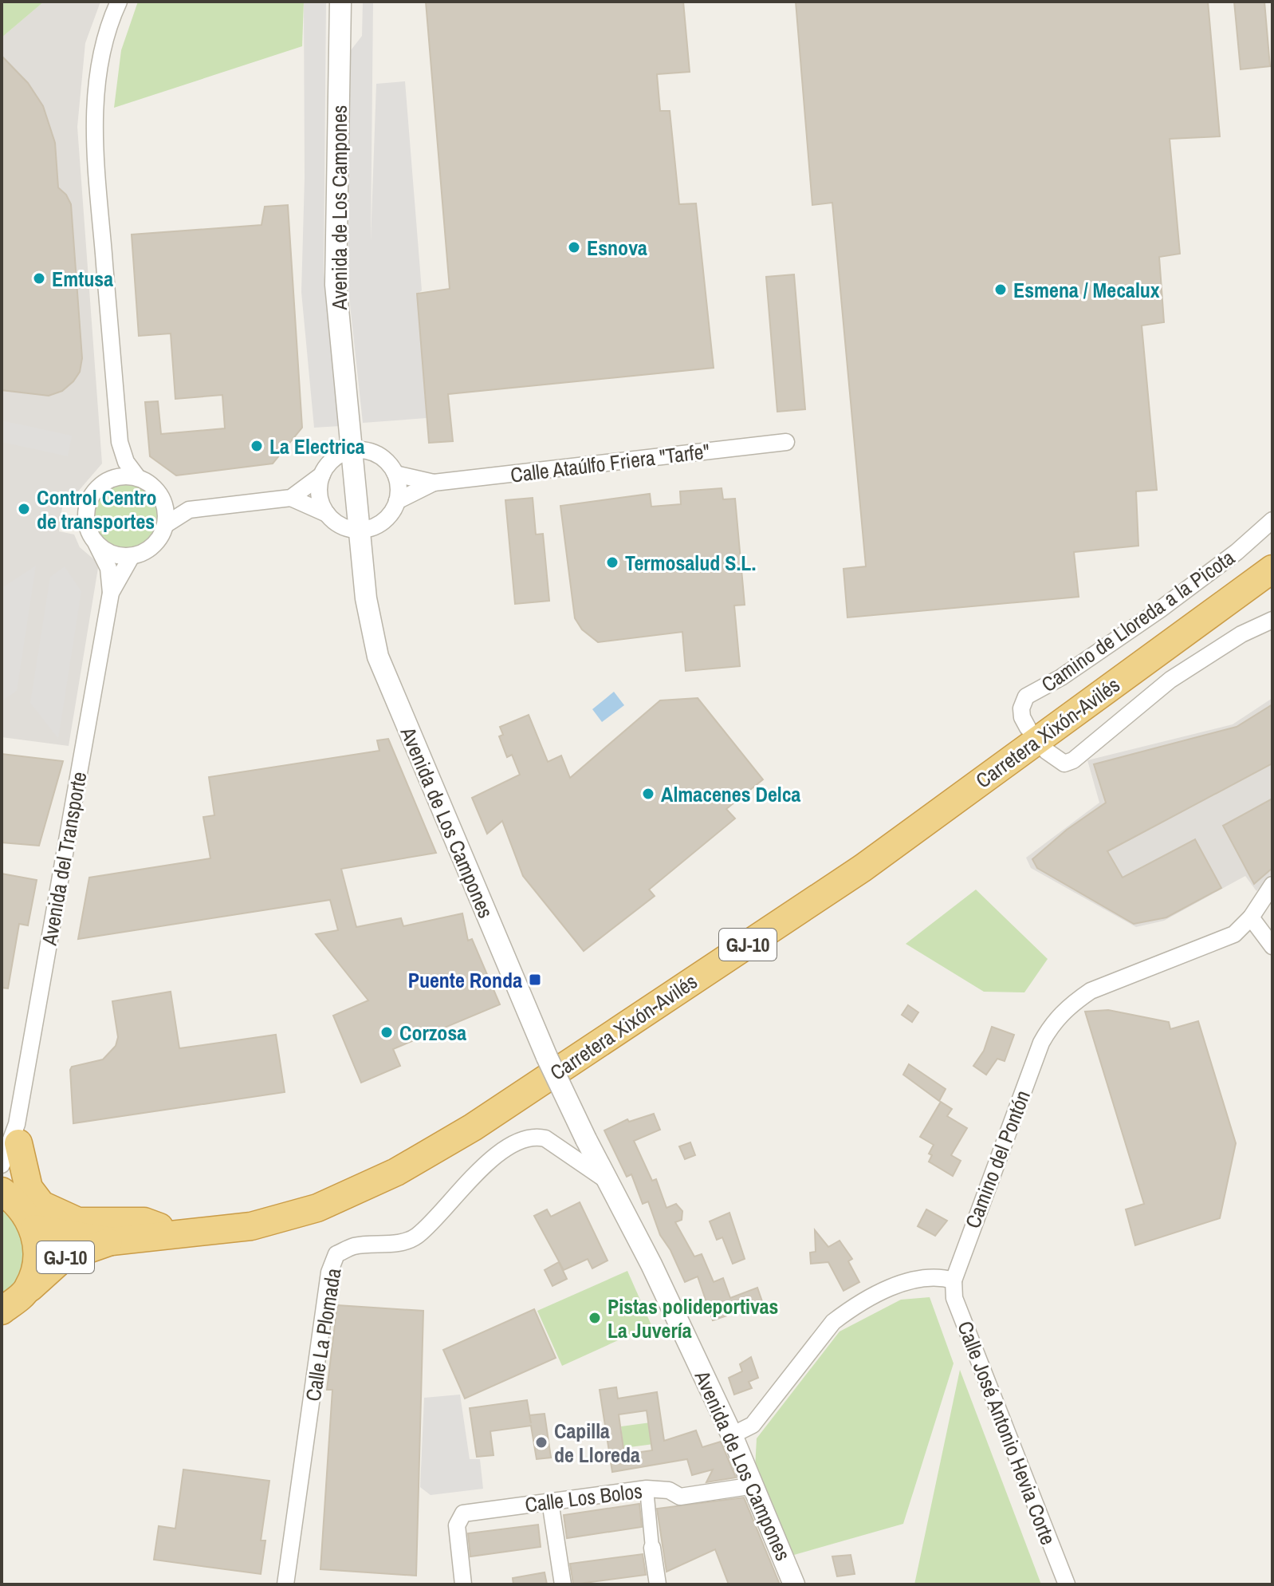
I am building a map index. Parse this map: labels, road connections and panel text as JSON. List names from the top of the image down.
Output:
{
  "streets": {
    "highway": ["Carretera Xixón-Avilés", "GJ-10"],
    "street": [
      "Avenida de Los Campones",
      "Calle Ataúlfo Friera \"Tarfe\"",
      "Camino de Lloreda a la Picota",
      "Avenida del Transporte",
      "Camino del Pontón",
      "Calle La Plomada",
      "Calle José Antonio Hevia Corte",
      "Calle Los Bolos"
    ]
  },
  "crossings": [
    ["Avenida de Los Campones", "Calle La Plomada"],
    ["Avenida de Los Campones", "Calle Los Bolos"],
    ["Carretera Xixón-Avilés", "GJ-10"],
    ["Camino del Pontón", "Calle José Antonio Hevia Corte"]
  ],
  "places": {
    "other": [
      "Esnova",
      "Emtusa",
      "Esmena / Mecalux",
      "La Electrica",
      "Control Centro de transportes",
      "Termosalud S.L.",
      "Almacenes Delca",
      "Corzosa",
      "Pistas polideportivas La Juvería",
      "Capilla de Lloreda"
    ],
    "transit": ["Puente Ronda"]
  }
}
